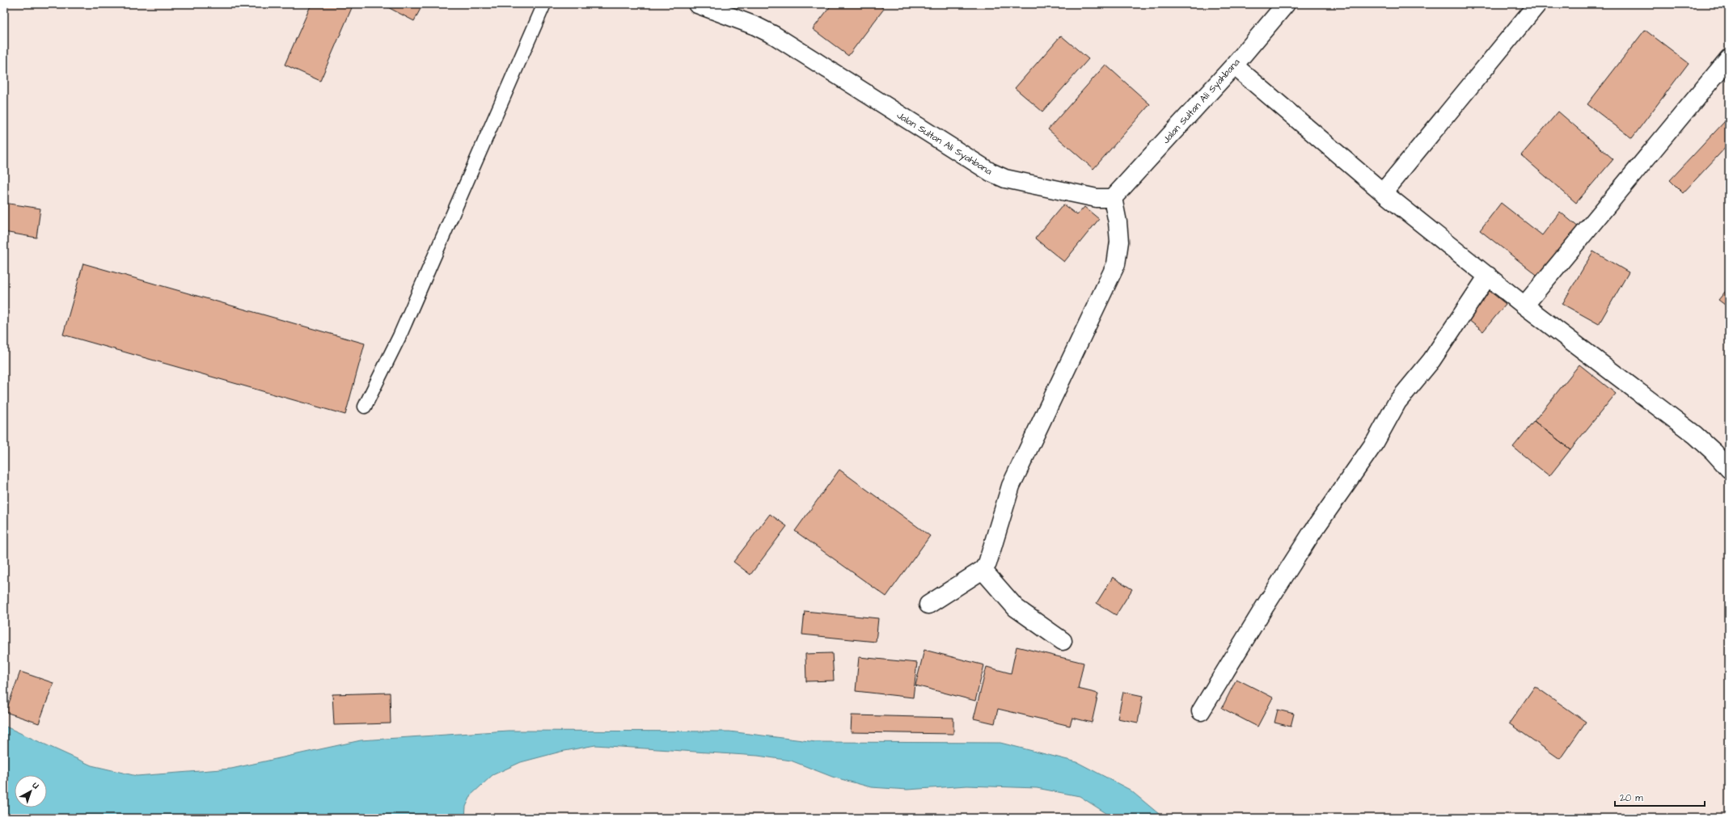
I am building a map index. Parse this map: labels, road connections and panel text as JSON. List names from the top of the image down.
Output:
{
  "streets": {
    "street": ["Jalan Sultan Ali Syahbana"]
  },
  "scale_bar": "20 m",
  "north": "top right"
}
